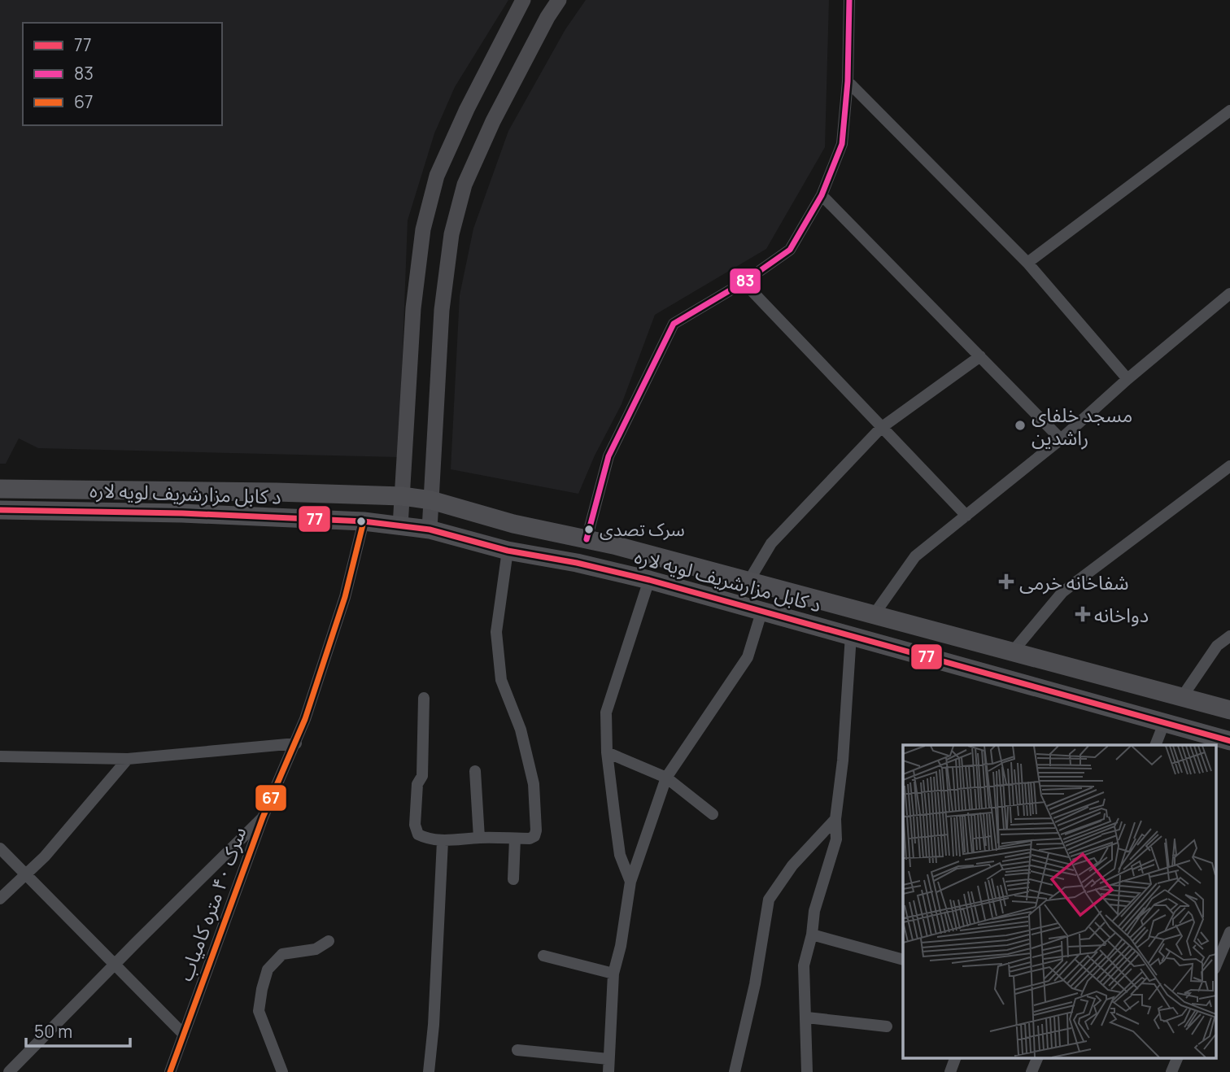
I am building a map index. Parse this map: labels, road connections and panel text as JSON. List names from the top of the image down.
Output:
{
  "streets": {
    "highway": ["د کابل مزارشریف لویه لاره"],
    "street": ["سرک ۴۰ متره کامیاب"]
  },
  "crossings": [
    ["د کابل مزارشریف لویه لاره", "سرک ۴۰ متره کامیاب"]
  ],
  "places": {
    "other": ["مسجد خلفای راشدین", "سرک تصدی"],
    "health": ["شفاخانه خرمی", "دواخانه"]
  },
  "lines": ["transit line 83", "transit line 77", "transit line 67"],
  "legend": ["77", "83", "67"],
  "scale_bar": "50 m"
}
